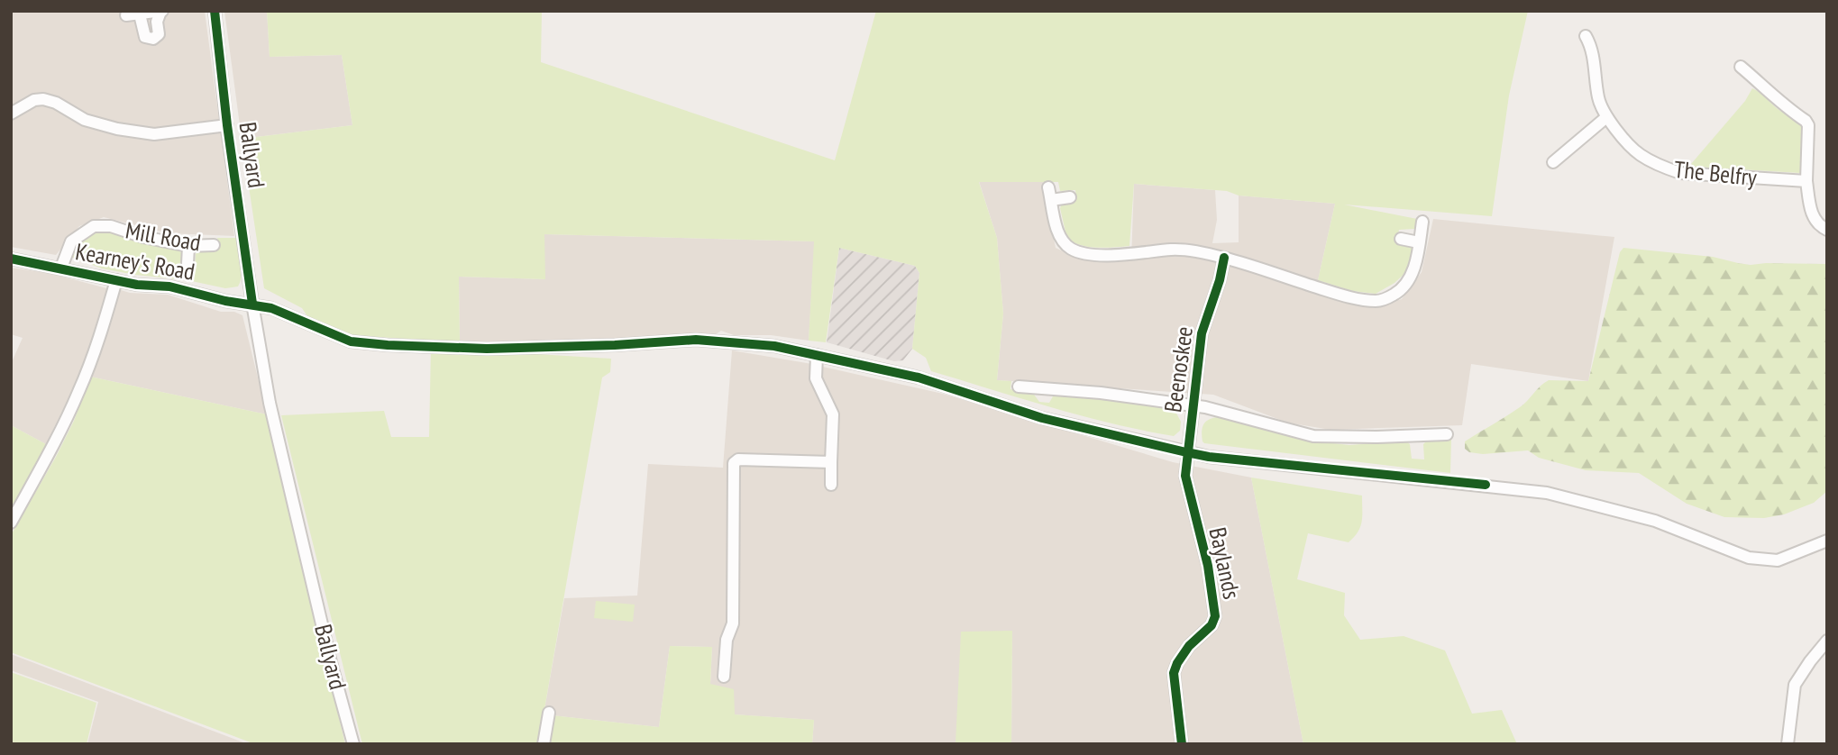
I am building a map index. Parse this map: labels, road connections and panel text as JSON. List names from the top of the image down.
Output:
{
  "streets": {
    "street": [
      "Ballyard",
      "The Belfry",
      "Mill Road",
      "Kearney's Road",
      "Beenoskee",
      "Baylands"
    ]
  },
  "crossings": [
    ["Ballyard", "Kearney's Road"],
    ["Mill Road", "Kearney's Road"],
    ["Kearney's Road", "Beenoskee"],
    ["Kearney's Road", "Baylands"],
    ["Beenoskee", "Baylands"]
  ]
}
